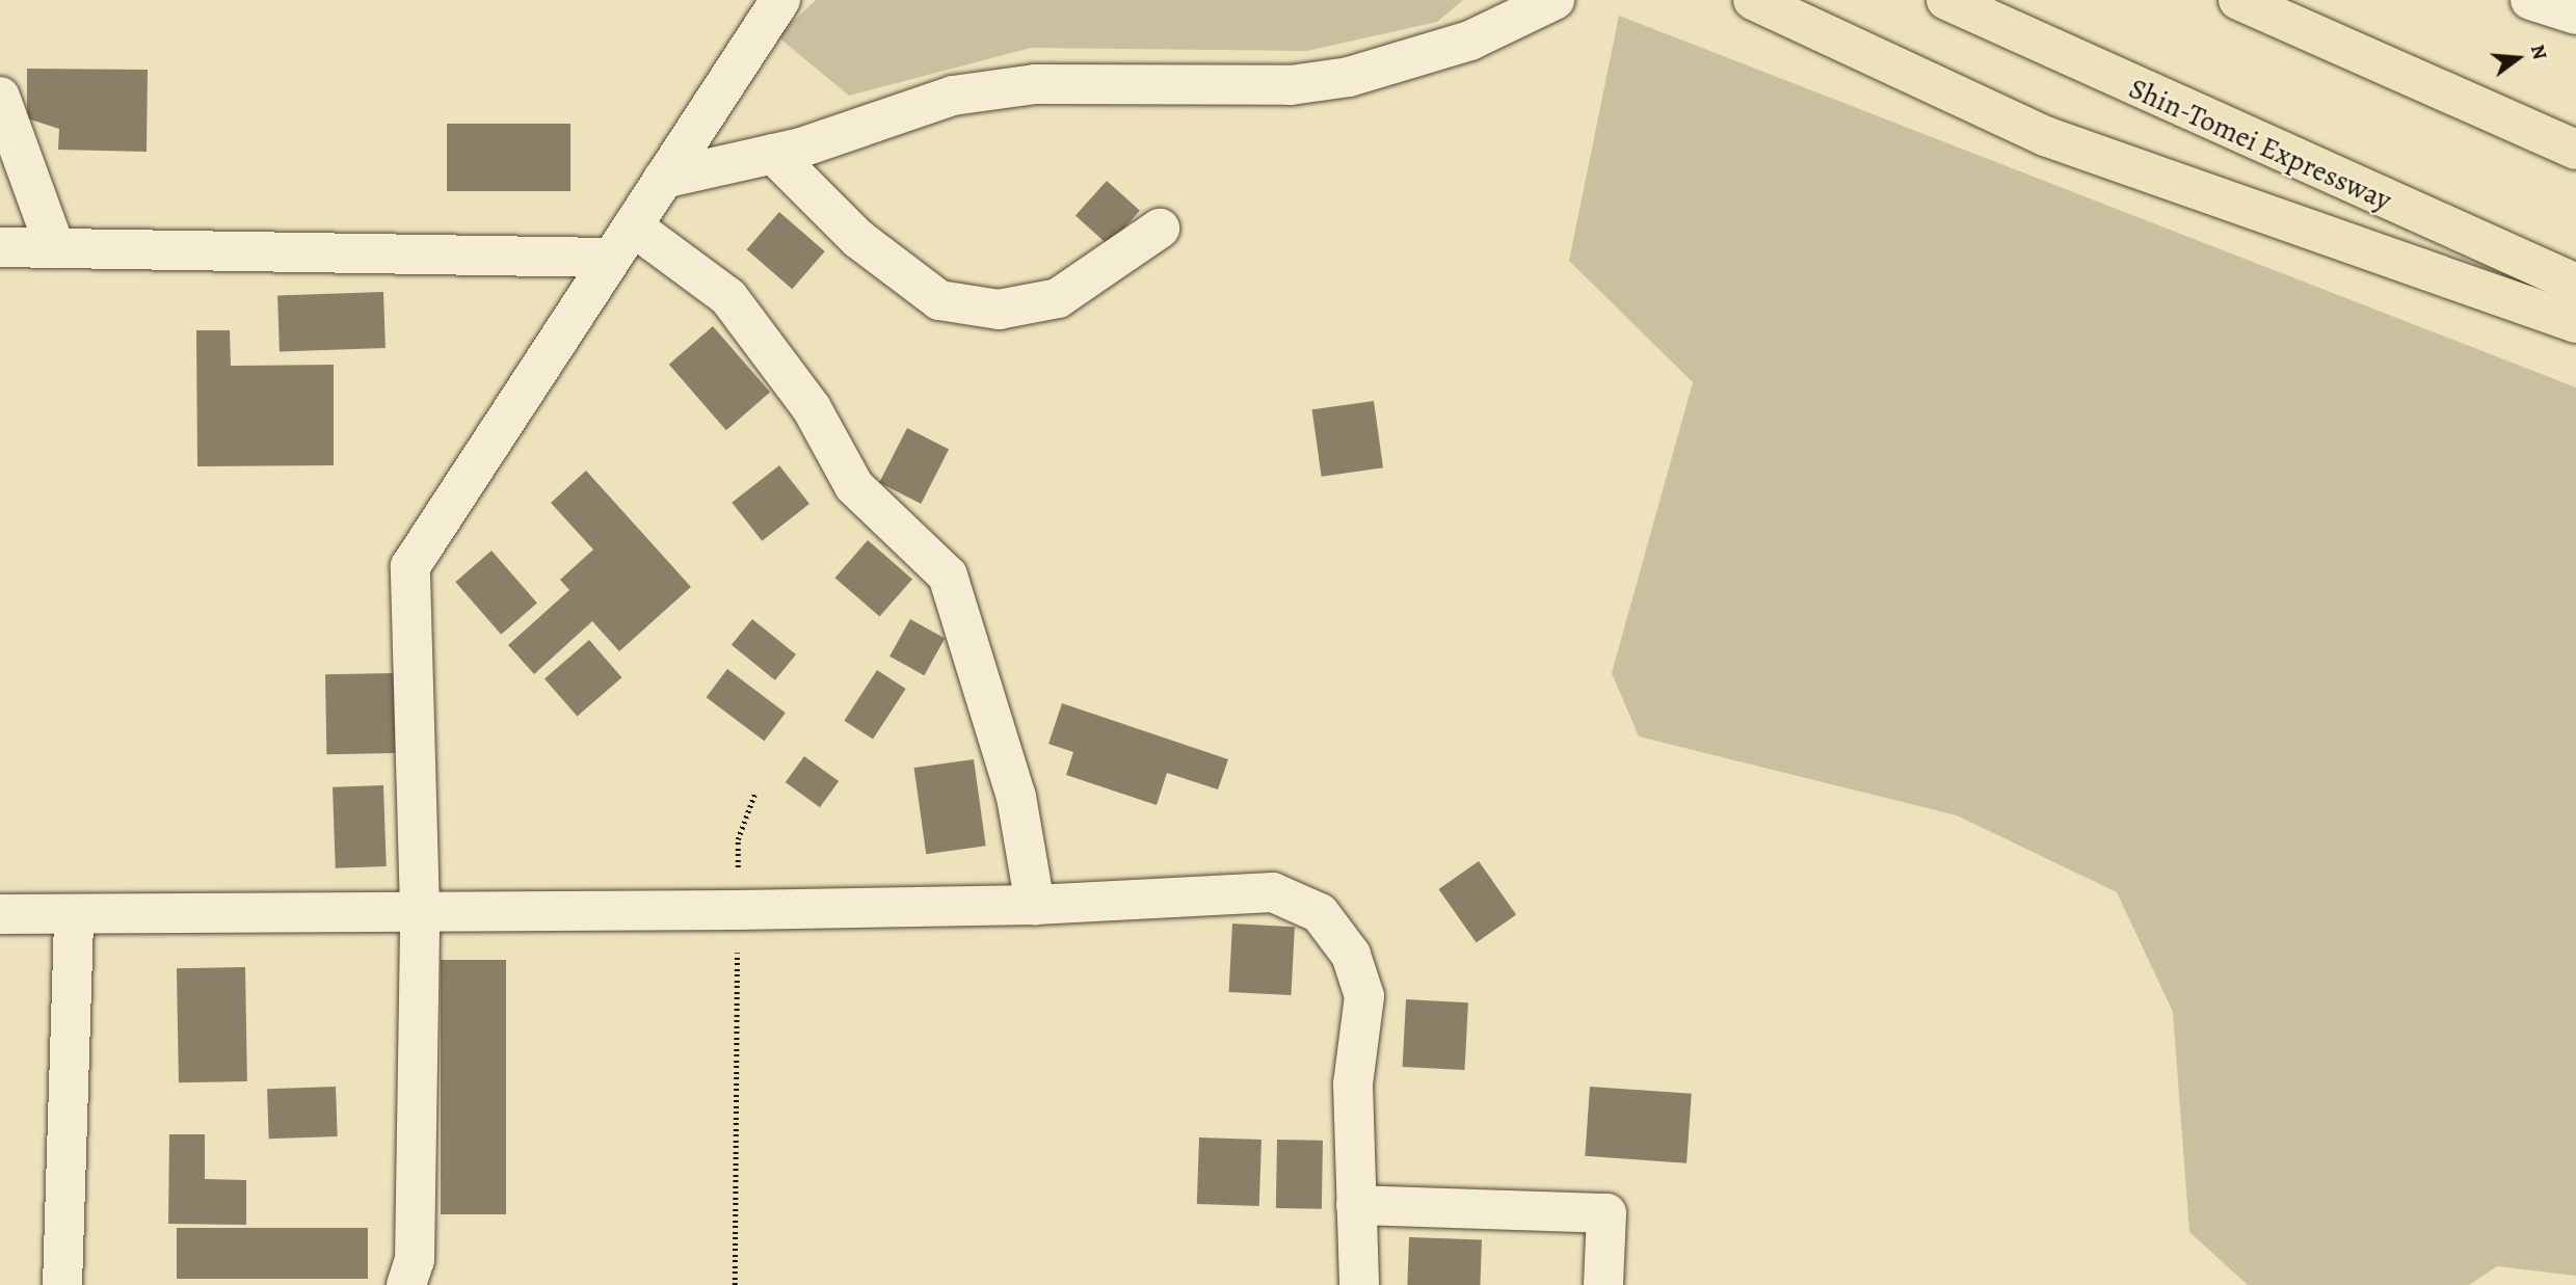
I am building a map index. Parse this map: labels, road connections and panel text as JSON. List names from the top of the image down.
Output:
{
  "streets": {
    "highway": ["Shin-Tomei Expressway"]
  },
  "north": "right"
}
